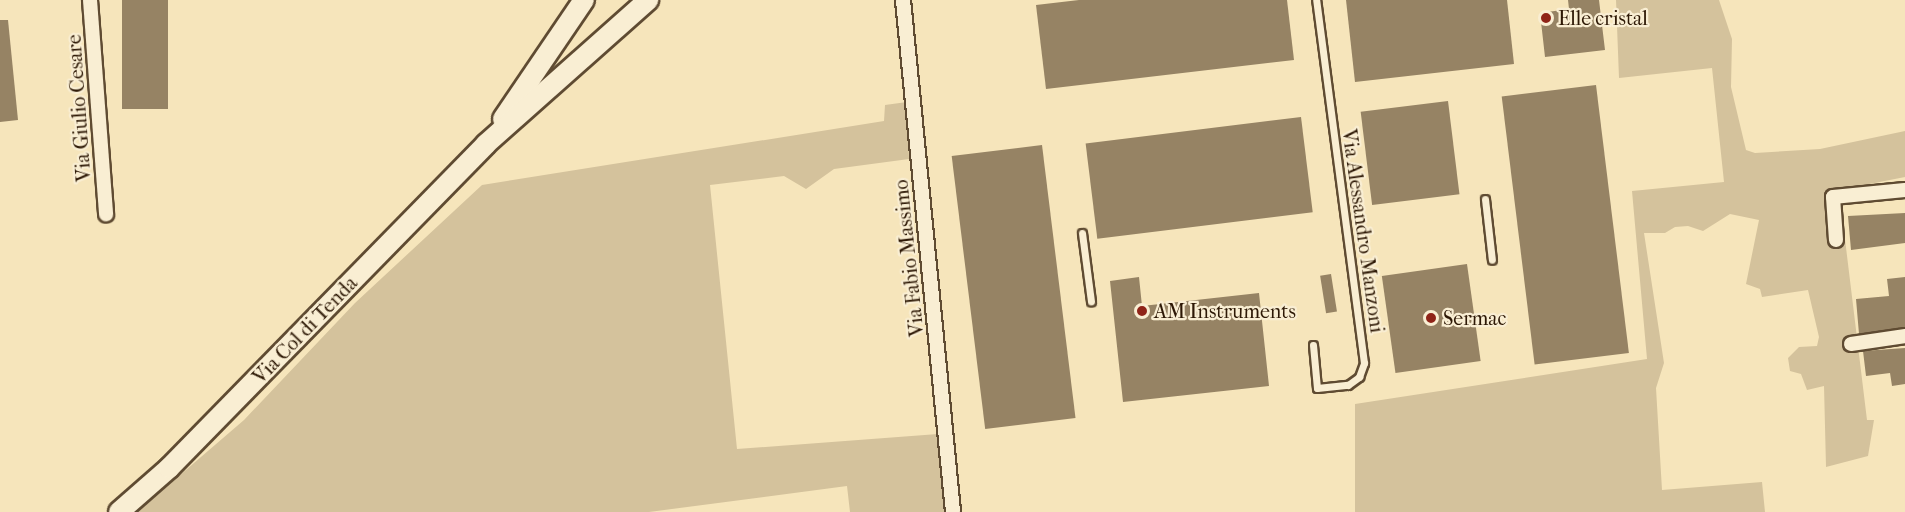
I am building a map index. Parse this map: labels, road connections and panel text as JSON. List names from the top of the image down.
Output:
{
  "streets": {
    "main road": ["Via Col di Tenda"],
    "street": ["Via Giulio Cesare", "Via Fabio Massimo"],
    "lane": ["Via Alessandro Manzoni"]
  },
  "places": ["Elle cristal", "AM Instruments", "Sermac"]
}
